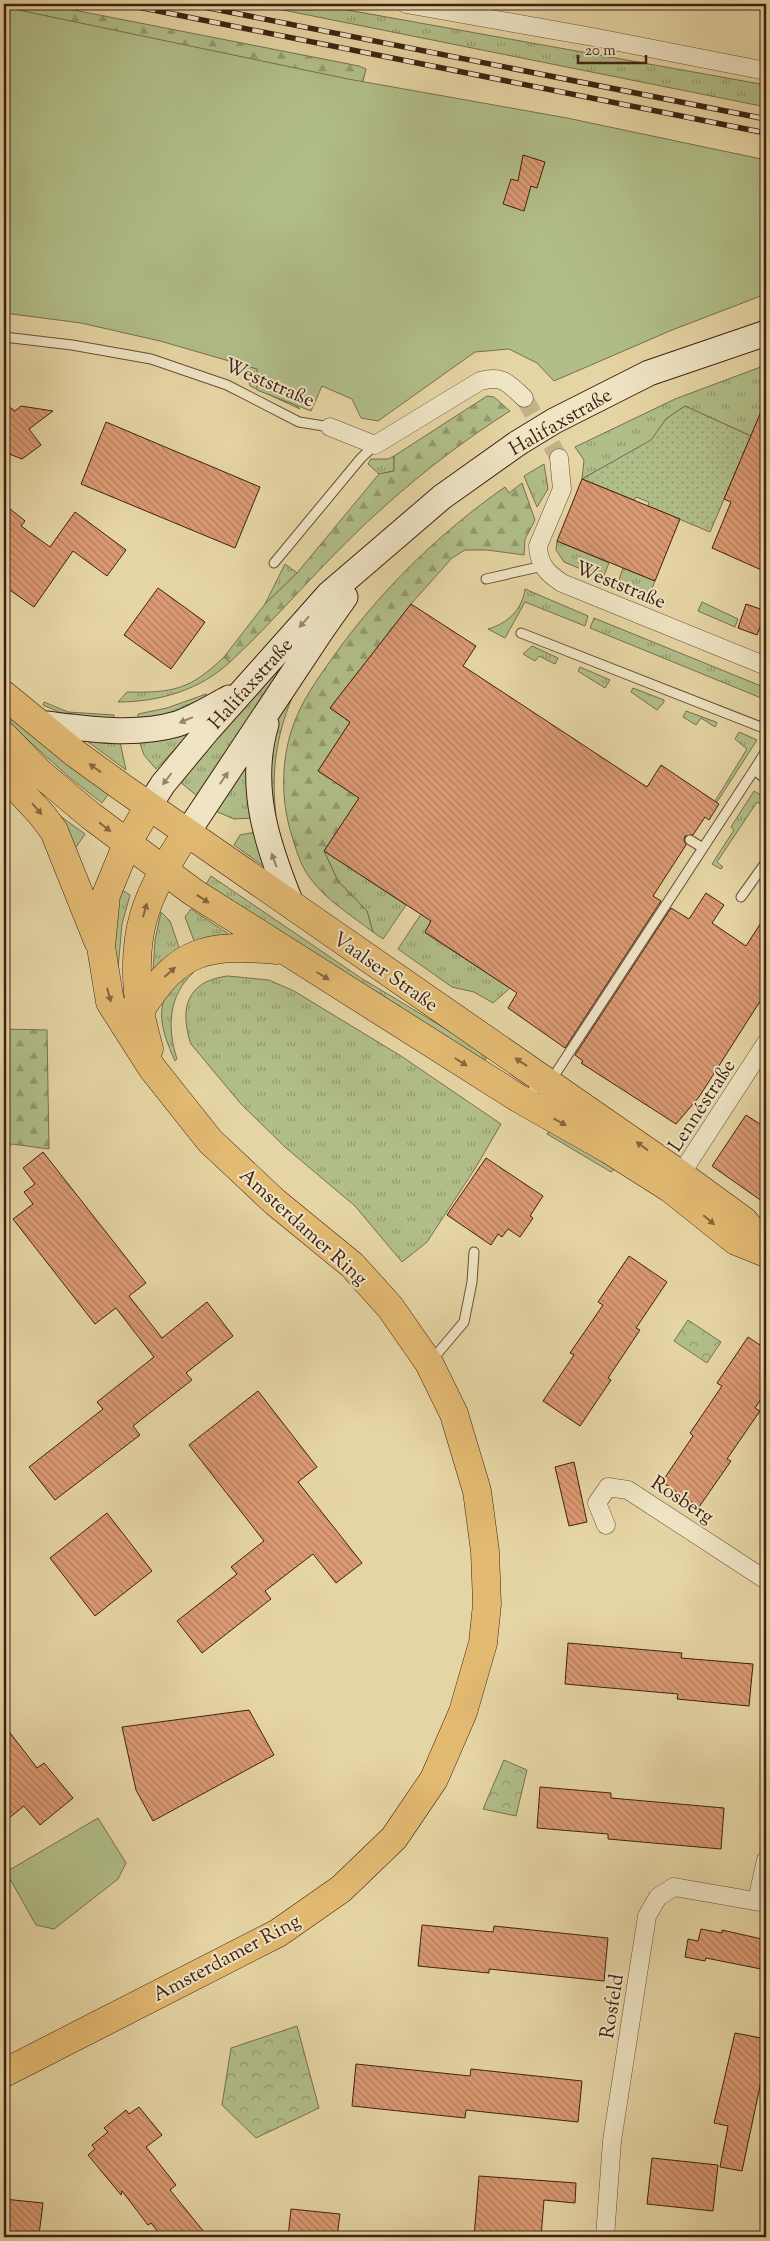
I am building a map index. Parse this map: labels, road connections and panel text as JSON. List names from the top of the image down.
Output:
{
  "streets": {
    "main road": ["Halifaxstraße", "Vaalser Straße", "Amsterdamer Ring"],
    "street": [
      "Weststraße",
      "Lennéstraße",
      "Rosberg",
      "Rosfeld"
    ]
  },
  "crossings": [
    ["Halifaxstraße", "Vaalser Straße"],
    ["Halifaxstraße", "Amsterdamer Ring"],
    ["Vaalser Straße", "Lennéstraße"],
    ["Vaalser Straße", "Amsterdamer Ring"]
  ],
  "scale_bar": "20 m"
}
